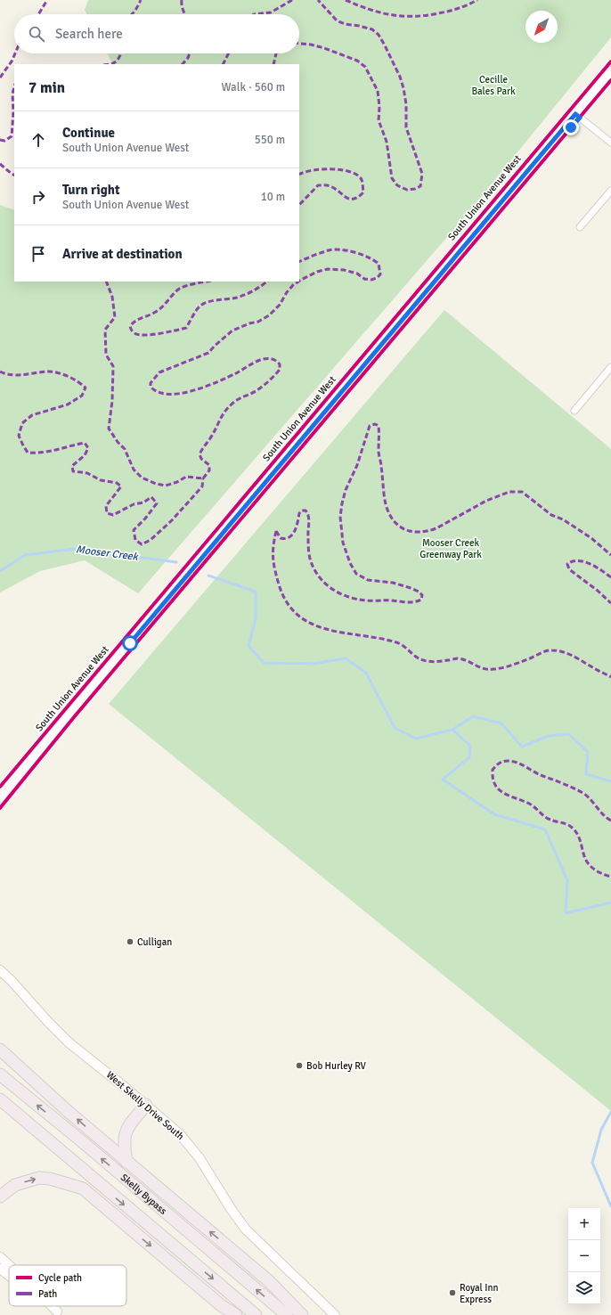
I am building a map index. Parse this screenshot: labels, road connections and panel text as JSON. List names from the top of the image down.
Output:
{
  "streets": {
    "highway": ["Skelly Bypass"],
    "street": ["South Union Avenue West", "West Skelly Drive South"]
  },
  "water": ["Mooser Creek"],
  "parks": ["Cecille Bales Park", "Mooser Creek Greenway Park"],
  "places": ["Culligan", "Bob Hurley RV", "Royal Inn Express"],
  "legend": ["Cycle path", "Path"],
  "north": "bottom left",
  "page": {
    "search": "Search here",
    "heading": ["7 min", "Walk · 560 m"],
    "list": [
      ["Continue", "South Union Avenue West", "550 m"],
      ["Turn right", "South Union Avenue West", "10 m"],
      "Arrive at destination"
    ],
    "map_buttons": ["+", "−"]
  }
}
